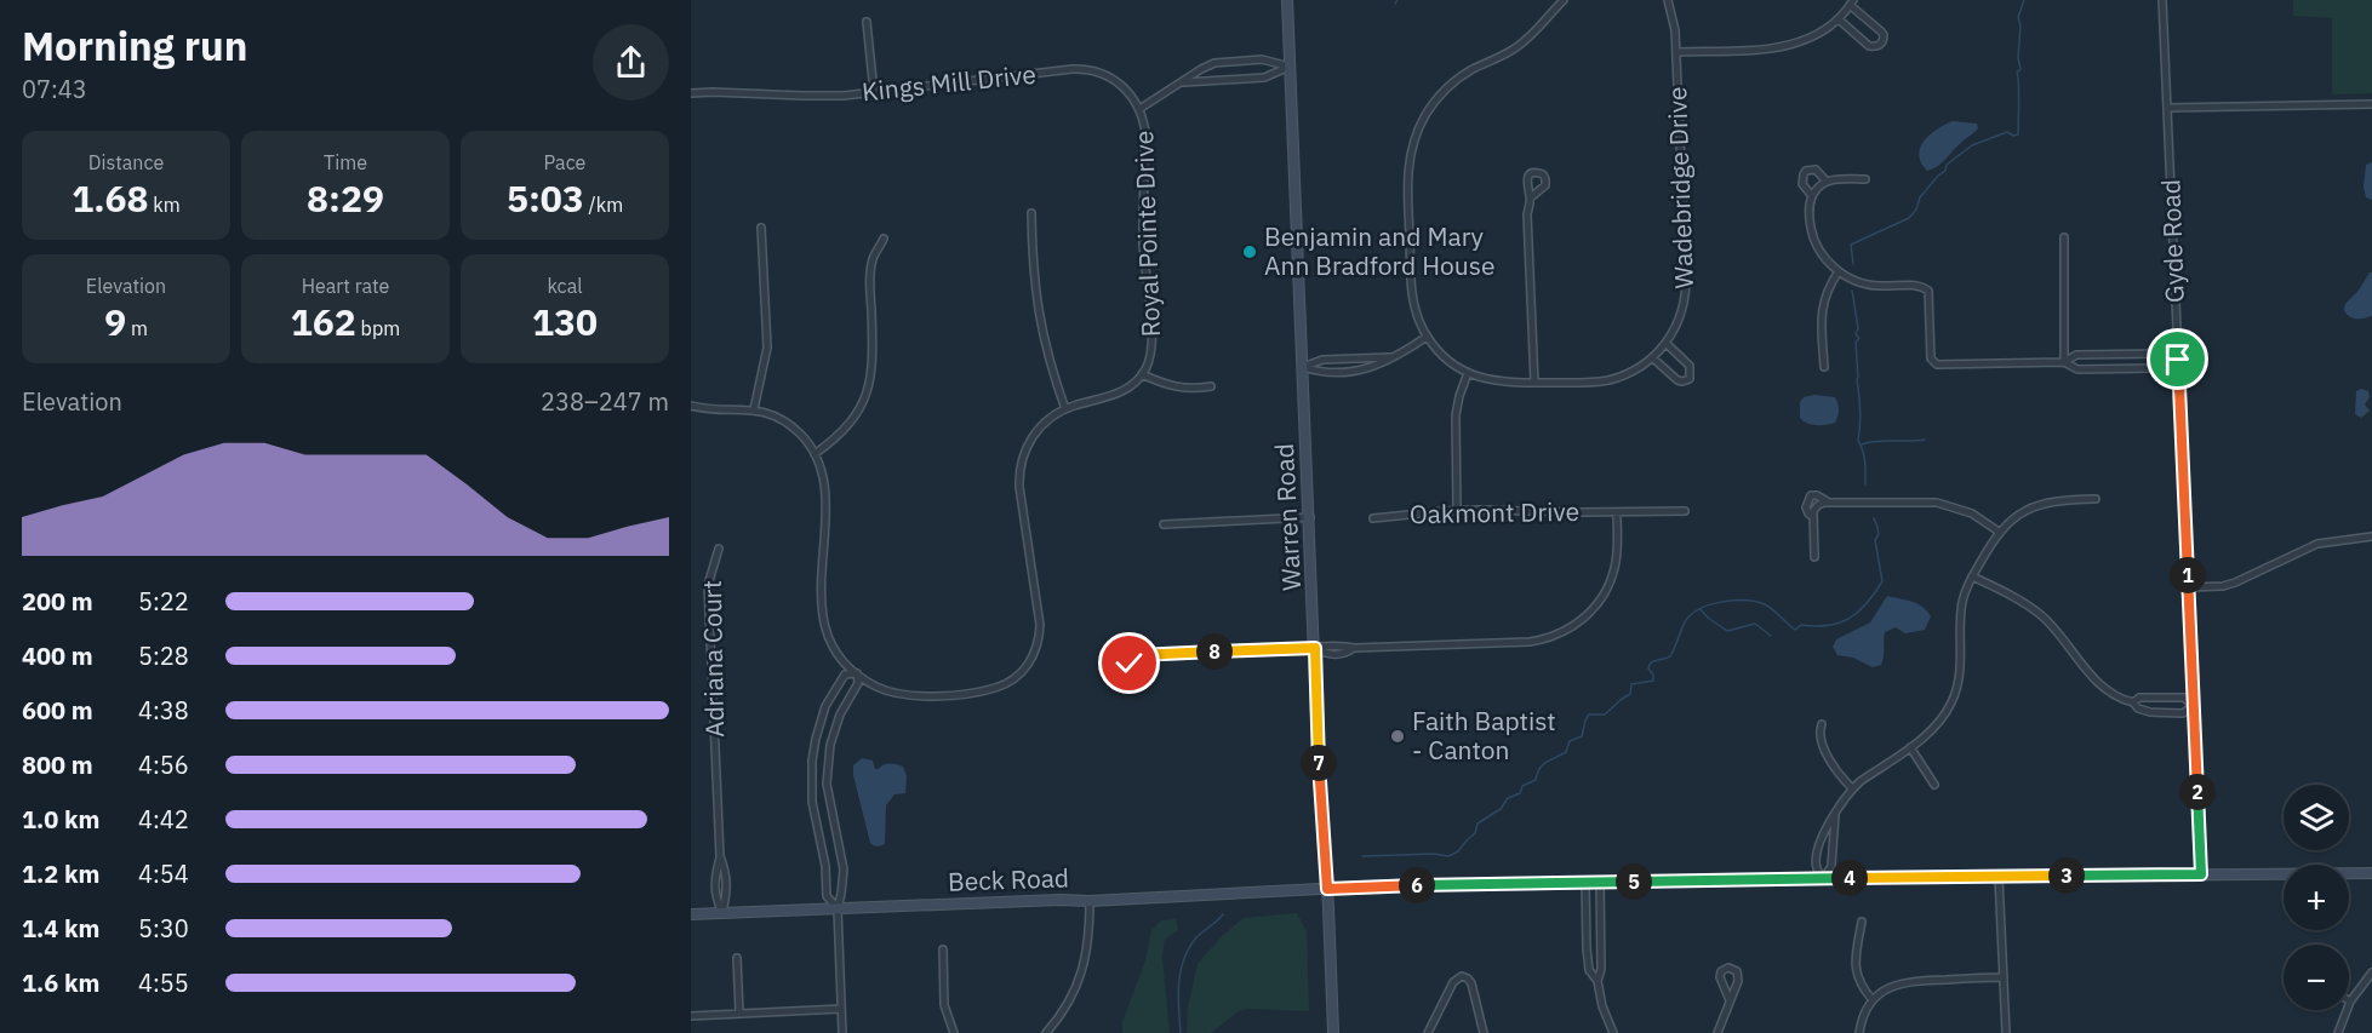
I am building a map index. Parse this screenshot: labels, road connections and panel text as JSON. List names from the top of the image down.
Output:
{
  "streets": {
    "main road": ["Warren Road", "Beck Road"],
    "street": [
      "Kings Mill Drive",
      "Wadebridge Drive",
      "Royal Pointe Drive",
      "Gyde Road",
      "Oakmont Drive",
      "Adriana Court"
    ]
  },
  "crossings": [
    ["Kings Mill Drive", "Royal Pointe Drive"],
    ["Gyde Road", "Beck Road"],
    ["Warren Road", "Beck Road"],
    ["Adriana Court", "Beck Road"]
  ],
  "places": ["Benjamin and Mary Ann Bradford House", "Faith Baptist - Canton"],
  "page": {
    "heading": ["Morning run", "07:43"],
    "stats": [
      ["Distance", "1.68 km"],
      ["Time", "8:29"],
      ["Pace", "5:03 /km"],
      ["Elevation", "9 m"],
      ["Heart rate", "162 bpm"],
      ["kcal", "130"]
    ],
    "chart": ["Elevation", "238–247 m"],
    "pins": [
      "1",
      "8",
      "7",
      "2",
      "3",
      "4",
      "5",
      "6"
    ],
    "list": [
      {
        "name": "200 m",
        "note": "5:22"
      },
      {
        "name": "400 m",
        "note": "5:28"
      },
      {
        "name": "600 m",
        "note": "4:38"
      },
      {
        "name": "800 m",
        "note": "4:56"
      },
      {
        "name": "1.0 km",
        "note": "4:42"
      },
      {
        "name": "1.2 km",
        "note": "4:54"
      },
      {
        "name": "1.4 km",
        "note": "5:30"
      },
      {
        "name": "1.6 km",
        "note": "4:55"
      }
    ],
    "map_buttons": ["+", "−"]
  }
}
